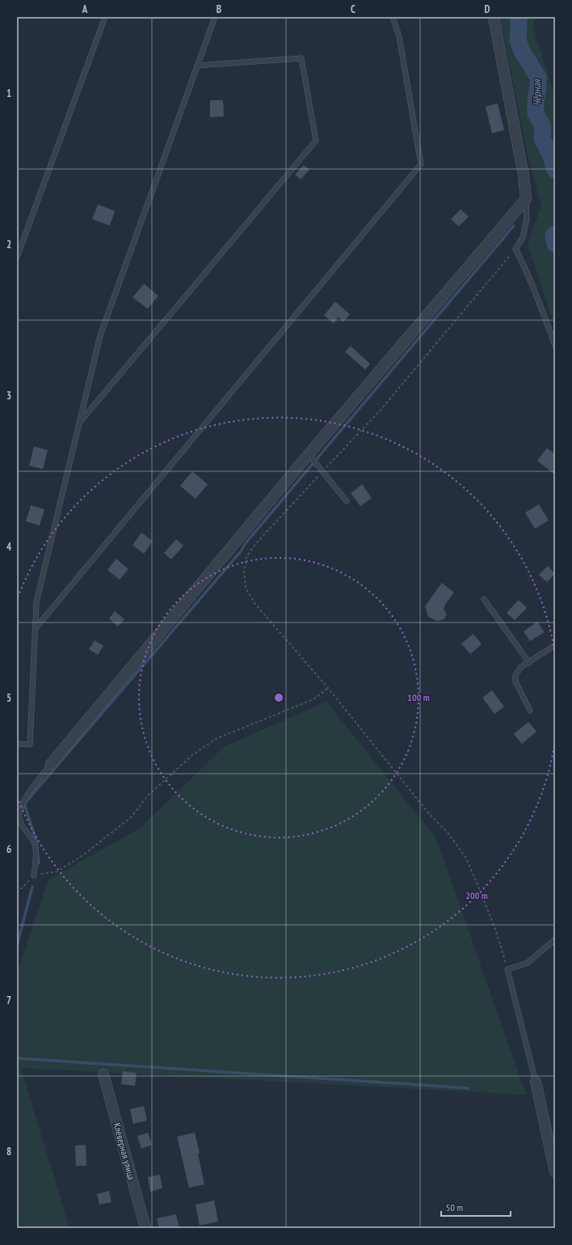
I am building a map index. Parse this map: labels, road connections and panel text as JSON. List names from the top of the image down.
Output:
{
  "streets": {
    "street": ["Клеверная улица"]
  },
  "water": ["Чёрная"],
  "scale_bar": "50 m",
  "grid": {
    "columns": [
      "A",
      "B",
      "C",
      "D"
    ],
    "rows": [
      "1",
      "2",
      "3",
      "4",
      "5",
      "6",
      "7",
      "8"
    ]
  },
  "rings": ["100 m", "200 m"]
}
